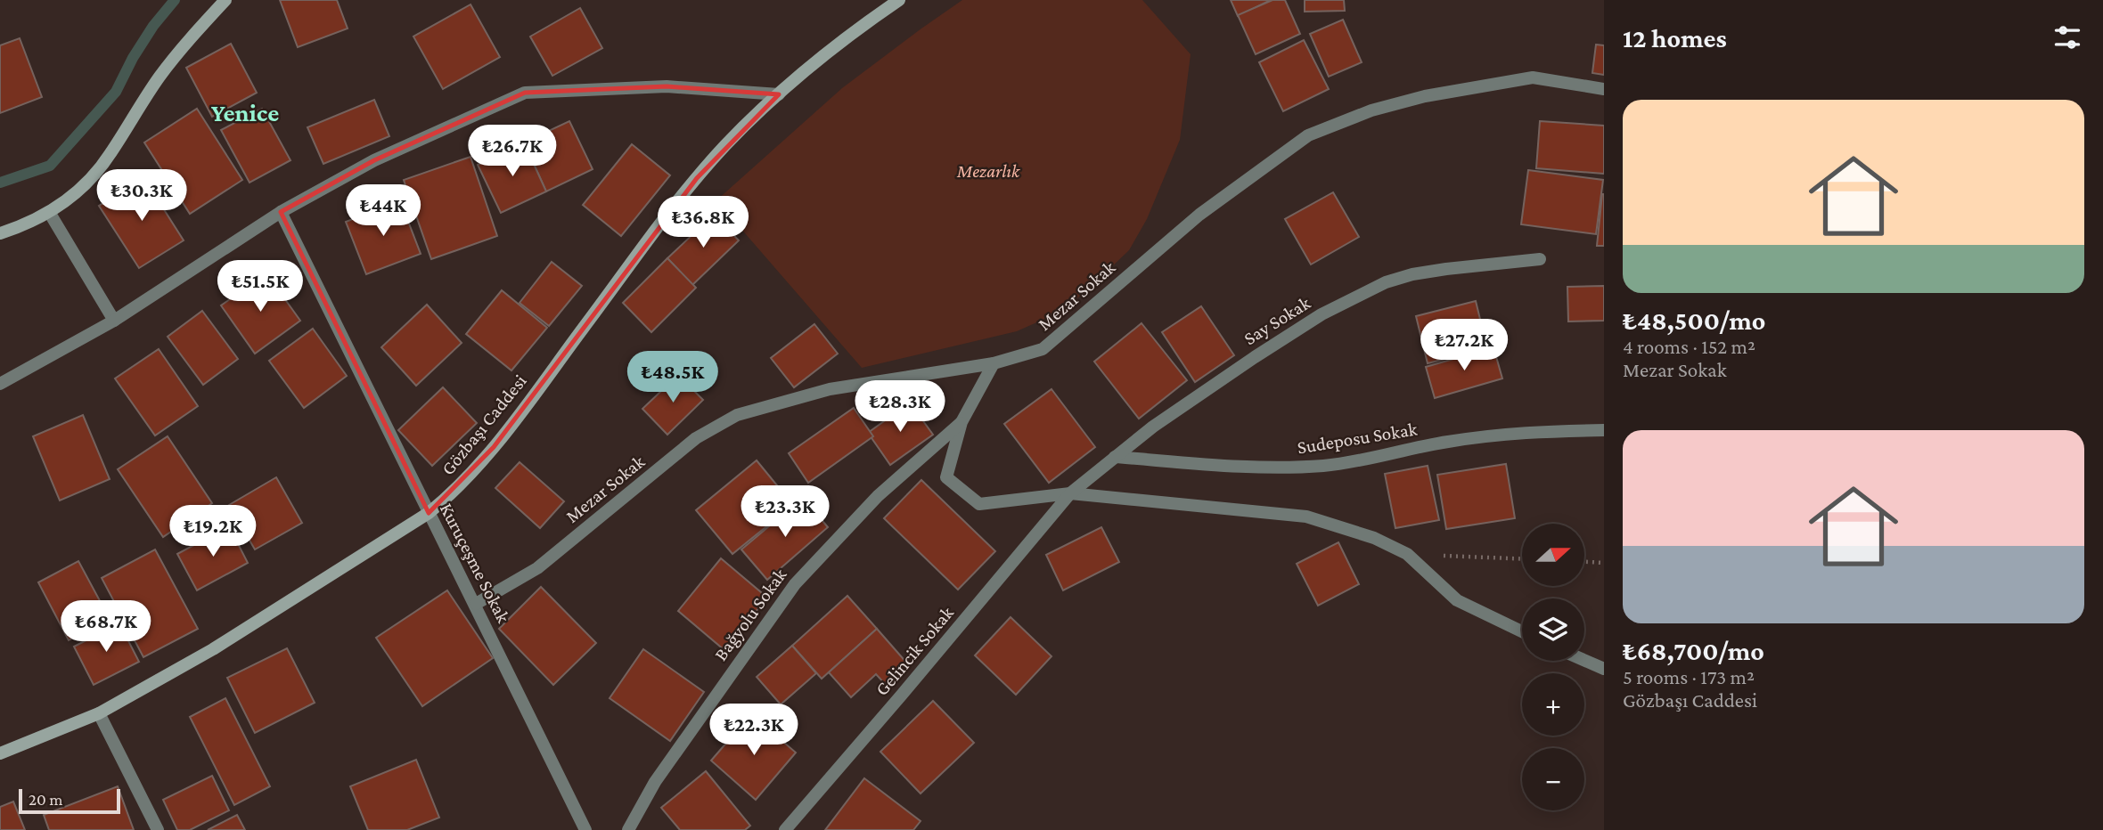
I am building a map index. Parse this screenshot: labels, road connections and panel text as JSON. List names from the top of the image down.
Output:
{
  "streets": {
    "street": [
      "Mezar Sokak",
      "Say Sokak",
      "Gözbaşı Caddesi",
      "Sudeposu Sokak",
      "Kuruçeşme Sokak",
      "Bağyolu Sokak",
      "Gelincik Sokak"
    ]
  },
  "crossings": [
    ["Mezar Sokak", "Kuruçeşme Sokak"],
    ["Say Sokak", "Sudeposu Sokak"],
    ["Say Sokak", "Gelincik Sokak"],
    ["Gözbaşı Caddesi", "Kuruçeşme Sokak"]
  ],
  "districts": ["Yenice"],
  "parks": ["Mezarlık"],
  "scale_bar": "20 m",
  "north": "right",
  "page": {
    "heading": "12 homes",
    "list": [
      {
        "name": "₺48,500/mo",
        "note": "4 rooms · 152 m² · Mezar Sokak"
      },
      {
        "name": "₺68,700/mo",
        "note": "5 rooms · 173 m² · Gözbaşı Caddesi"
      }
    ],
    "price": [
      "₺26.7K",
      "₺30.3K",
      "₺44K",
      "₺36.8K",
      "₺51.5K",
      "₺27.2K",
      "₺48.5K",
      "₺28.3K",
      "₺23.3K",
      "₺19.2K",
      "₺68.7K",
      "₺22.3K"
    ],
    "map_buttons": ["+", "−"],
    "scale": "20 m"
  }
}
